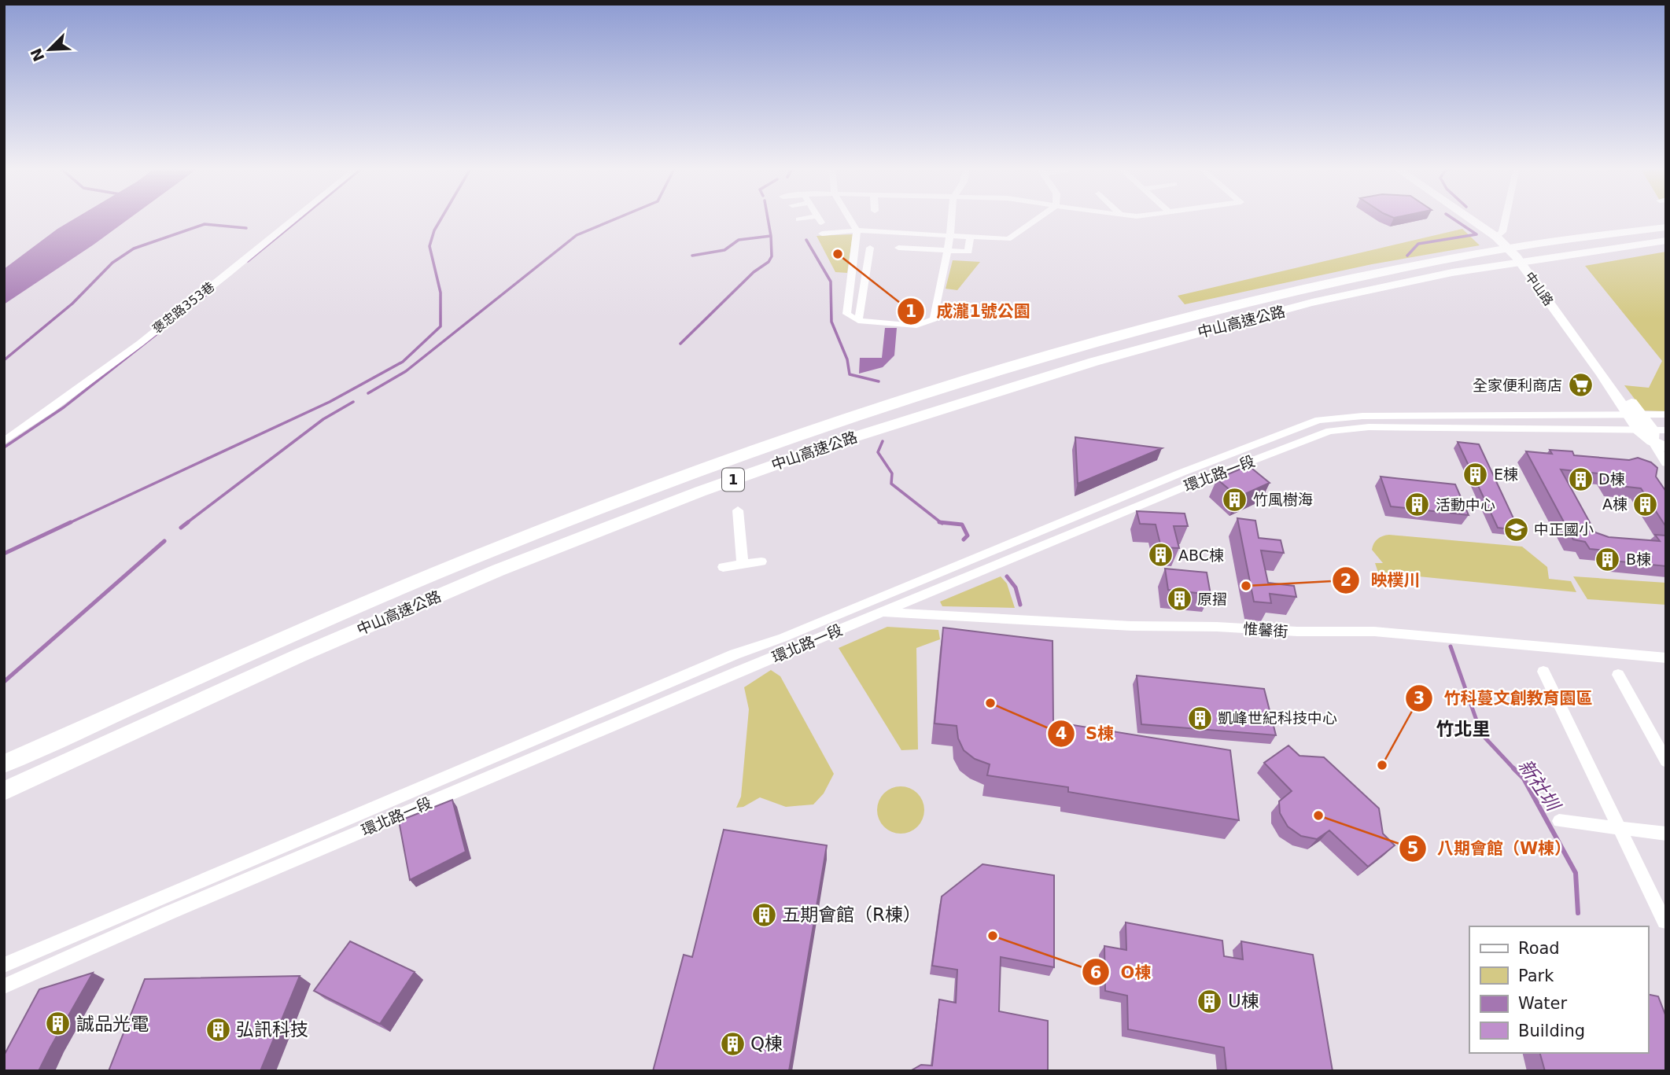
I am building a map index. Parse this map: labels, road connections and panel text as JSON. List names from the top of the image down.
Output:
{
  "streets": {
    "highway": ["中山高速公路", "1"],
    "main road": ["中山路"],
    "street": ["褒忠路353巷", "環北路一段", "惟馨街"]
  },
  "crossings": [
    ["中山路", "環北路一段"],
    ["環北路一段", "惟馨街"]
  ],
  "districts": ["竹北里"],
  "water": ["新社圳"],
  "places": {
    "other": [
      "成瀧1號公園",
      "映樸川",
      "S棟",
      "竹科蔓文創教育園區",
      "八期會館（W棟）",
      "O棟"
    ],
    "supermarket": ["全家便利商店"],
    "building": [
      "E棟",
      "D棟",
      "竹風樹海",
      "A棟",
      "活動中心",
      "ABC棟",
      "B棟",
      "原摺",
      "凱峰世紀科技中心",
      "五期會館（R棟）",
      "U棟",
      "誠品光電",
      "弘訊科技",
      "Q棟"
    ],
    "school or university": ["中正國小"]
  },
  "legend": [
    "Road",
    "Park",
    "Water",
    "Building"
  ],
  "north": "bottom left"
}
